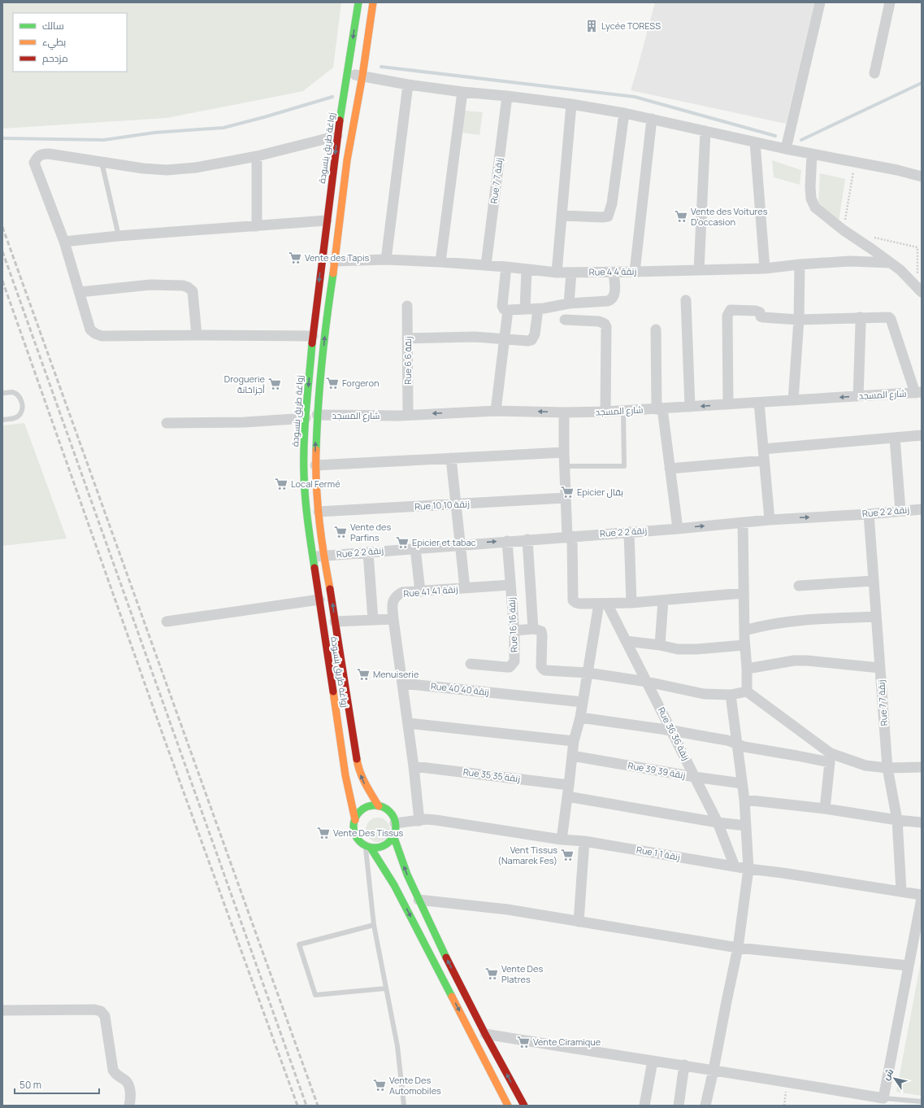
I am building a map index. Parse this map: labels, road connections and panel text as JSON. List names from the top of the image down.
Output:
{
  "streets": {
    "main road": ["زواغة طريق بنسودة"],
    "street": [
      "Rue 7 زنقة 7",
      "Rue 4 زنقة 4",
      "Rue 6 زنقة 6",
      "شارع المسجد",
      "Rue 10 زنقة 10",
      "Rue 2 زنقة 2",
      "Rue 41 زنقة 41",
      "Rue 16 زنقة 16",
      "Rue 40 زنقة 40",
      "Rue 36 زنقة 36",
      "Rue 39 زنقة 39",
      "Rue 35 زنقة 35",
      "Rue 1 زنقة 1"
    ]
  },
  "crossings": [
    ["زواغة طريق بنسودة", "Rue 4 زنقة 4"],
    ["زواغة طريق بنسودة", "شارع المسجد"],
    ["زواغة طريق بنسودة", "Rue 10 زنقة 10"],
    ["زواغة طريق بنسودة", "Rue 2 زنقة 2"],
    ["زواغة طريق بنسودة", "Rue 1 زنقة 1"],
    ["Rue 7 زنقة 7", "Rue 4 زنقة 4"],
    ["Rue 7 زنقة 7", "Rue 2 زنقة 2"],
    ["Rue 7 زنقة 7", "Rue 1 زنقة 1"],
    ["Rue 6 زنقة 6", "شارع المسجد"],
    ["Rue 2 زنقة 2", "Rue 16 زنقة 16"],
    ["Rue 41 زنقة 41", "Rue 16 زنقة 16"],
    ["Rue 36 زنقة 36", "Rue 39 زنقة 39"],
    ["Rue 36 زنقة 36", "Rue 1 زنقة 1"]
  ],
  "places": {
    "building": ["Lycée TORESS"],
    "supermarket": [
      "Vente des Voitures D'occasion",
      "Vente des Tapis",
      "Forgeron",
      "Droguerie أجزاخانة",
      "Local Fermé",
      "Epicier بقال",
      "Vente des Parfins",
      "Epicier et tabac",
      "Menuiserie",
      "Vente Des Tissus",
      "Vent Tissus (Namarek Fes)",
      "Vente Des Platres",
      "Vente Ciramique",
      "Vente Des Automobiles"
    ]
  },
  "legend": ["سالك", "بطيء", "مزدحم"],
  "scale_bar": "50 m",
  "north": "top left"
}
